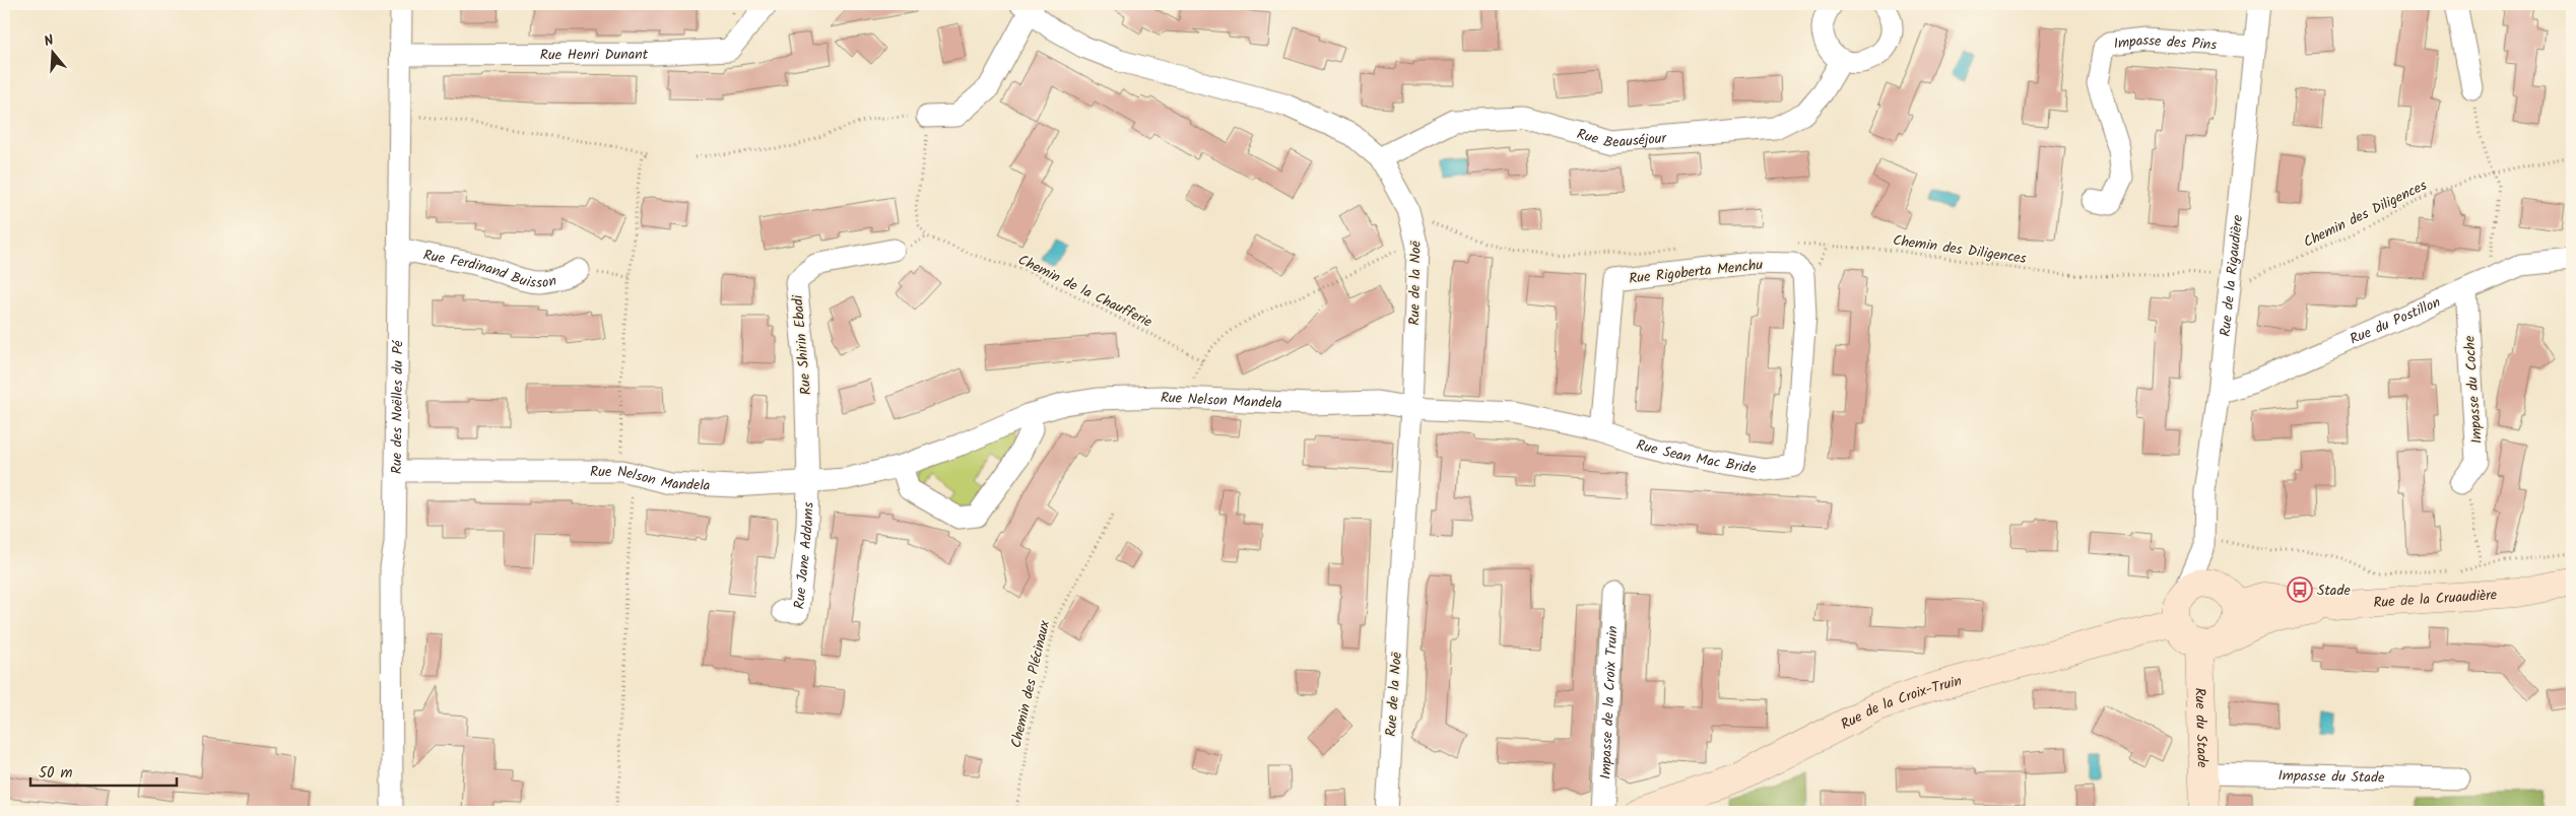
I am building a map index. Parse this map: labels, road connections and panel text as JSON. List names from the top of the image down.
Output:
{
  "streets": {
    "main road": ["Rue de la Cruaudière", "Rue de la Croix-Truin", "Rue du Stade"],
    "street": [
      "Impasse des Pins",
      "Rue Henri Dunant",
      "Rue Beauséjour",
      "Rue Ferdinand Buisson",
      "Rue Rigoberta Menchu",
      "Rue de la Rigaudière",
      "Rue de la Noë",
      "Rue du Postillon",
      "Rue Shirin Ebadi",
      "Impasse du Coche",
      "Rue Nelson Mandela",
      "Rue des Noëlles du Pé",
      "Rue Sean Mac Bride",
      "Rue Jane Addams",
      "Impasse de la Croix Truin",
      "Impasse du Stade"
    ],
    "path": ["Chemin des Diligences", "Chemin de la Chaufferie", "Chemin des Plécinaux"]
  },
  "crossings": [
    ["Impasse des Pins", "Rue de la Rigaudière"],
    ["Rue Henri Dunant", "Rue des Noëlles du Pé"],
    ["Rue Beauséjour", "Rue de la Noë"],
    ["Chemin des Diligences", "Rue de la Rigaudière"],
    ["Rue Ferdinand Buisson", "Rue des Noëlles du Pé"],
    ["Rue Rigoberta Menchu", "Rue Sean Mac Bride"],
    ["Rue de la Rigaudière", "Rue du Postillon"],
    ["Rue de la Rigaudière", "Rue de la Cruaudière"],
    ["Rue de la Rigaudière", "Rue de la Croix-Truin"],
    ["Rue de la Rigaudière", "Rue du Stade"],
    ["Rue de la Noë", "Rue Nelson Mandela"],
    ["Rue de la Noë", "Rue Sean Mac Bride"],
    ["Rue du Postillon", "Impasse du Coche"],
    ["Rue Shirin Ebadi", "Rue Nelson Mandela"],
    ["Rue Shirin Ebadi", "Rue Jane Addams"],
    ["Rue Nelson Mandela", "Rue des Noëlles du Pé"],
    ["Rue Nelson Mandela", "Rue Sean Mac Bride"],
    ["Rue Nelson Mandela", "Rue Jane Addams"],
    ["Rue de la Cruaudière", "Rue de la Croix-Truin"],
    ["Rue de la Cruaudière", "Rue du Stade"],
    ["Rue de la Croix-Truin", "Rue du Stade"],
    ["Rue du Stade", "Impasse du Stade"]
  ],
  "places": {
    "bus stop": ["Stade"]
  },
  "scale_bar": "50 m",
  "north": "top"
}
